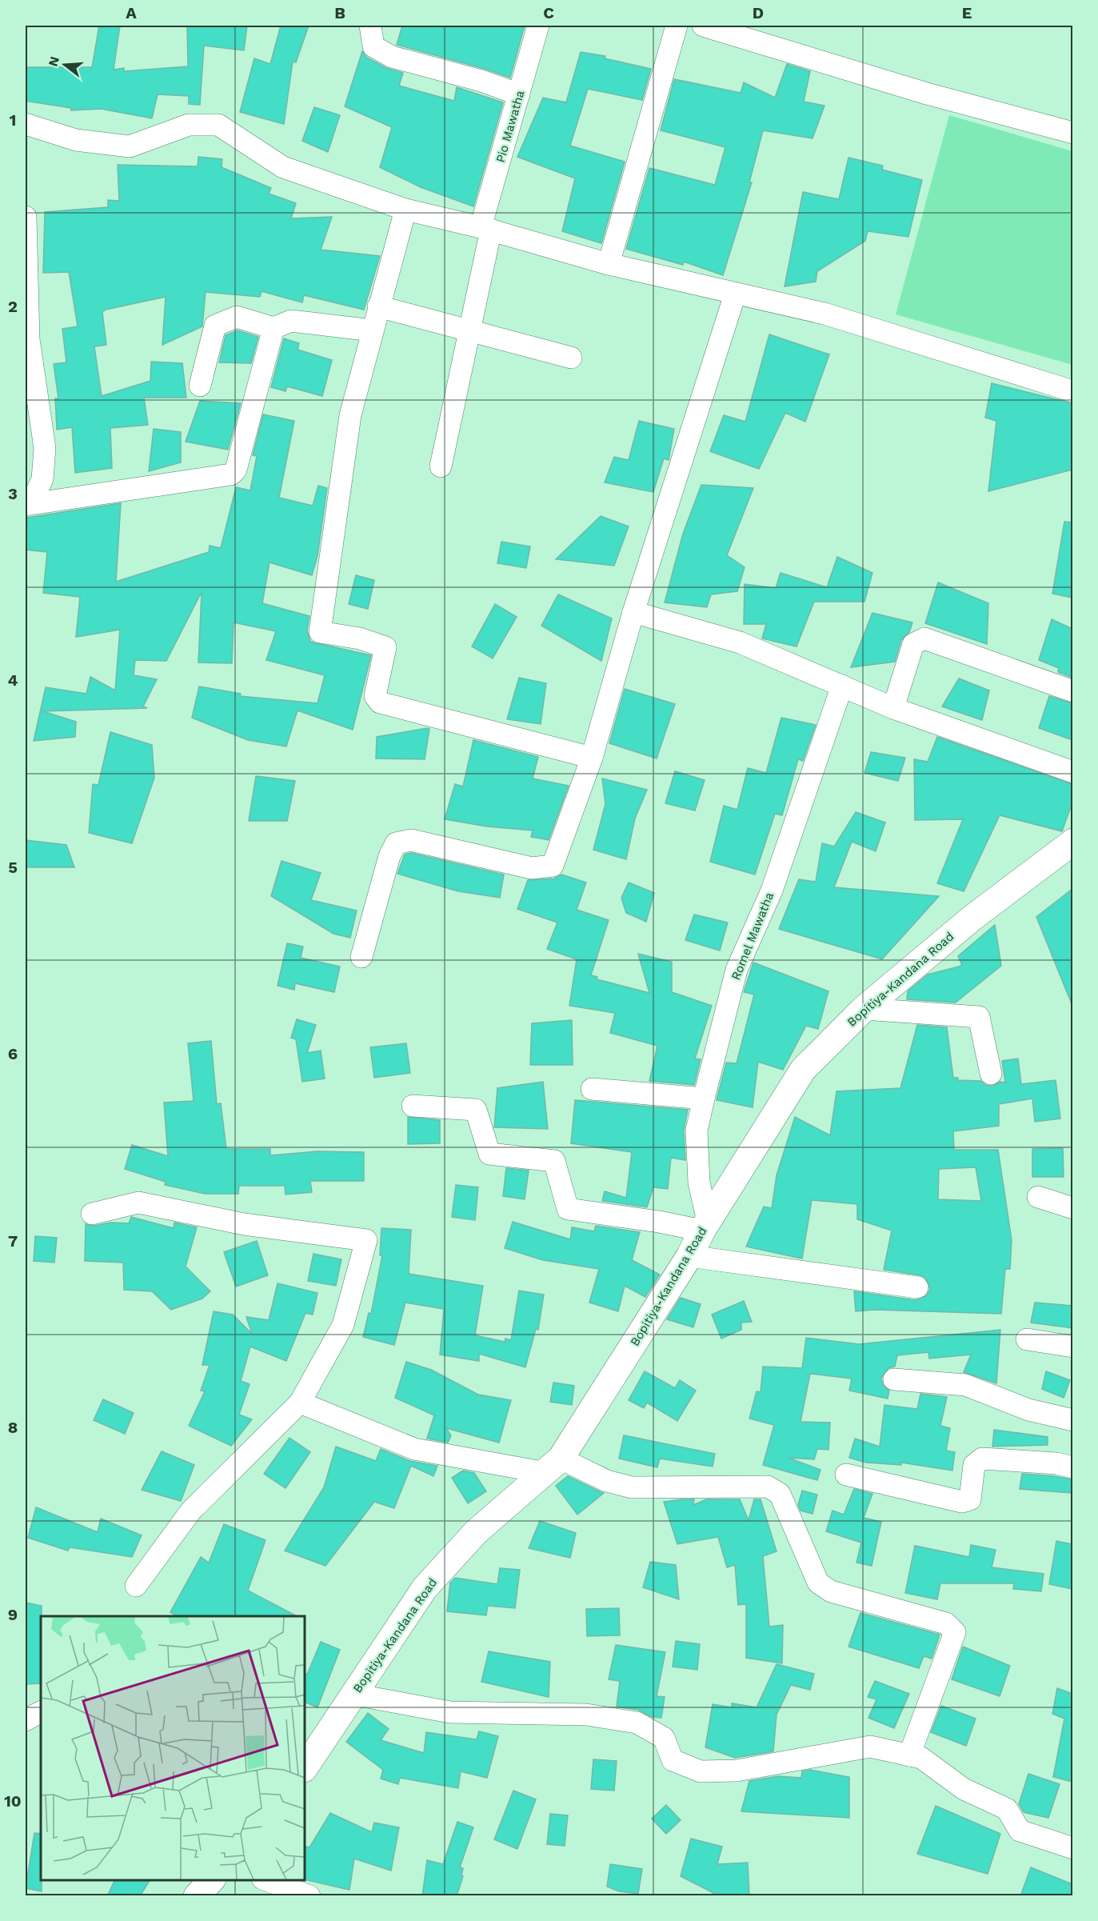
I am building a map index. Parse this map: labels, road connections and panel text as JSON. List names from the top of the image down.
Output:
{
  "streets": {
    "street": ["Pio Mawatha", "Romel Mawatha", "Bopitiya-Kandana Road"]
  },
  "crossings": [
    ["Romel Mawatha", "Bopitiya-Kandana Road"]
  ],
  "north": "left",
  "grid": {
    "columns": [
      "A",
      "B",
      "C",
      "D",
      "E"
    ],
    "rows": [
      "1",
      "2",
      "3",
      "4",
      "5",
      "6",
      "7",
      "8",
      "9",
      "10"
    ]
  }
}
